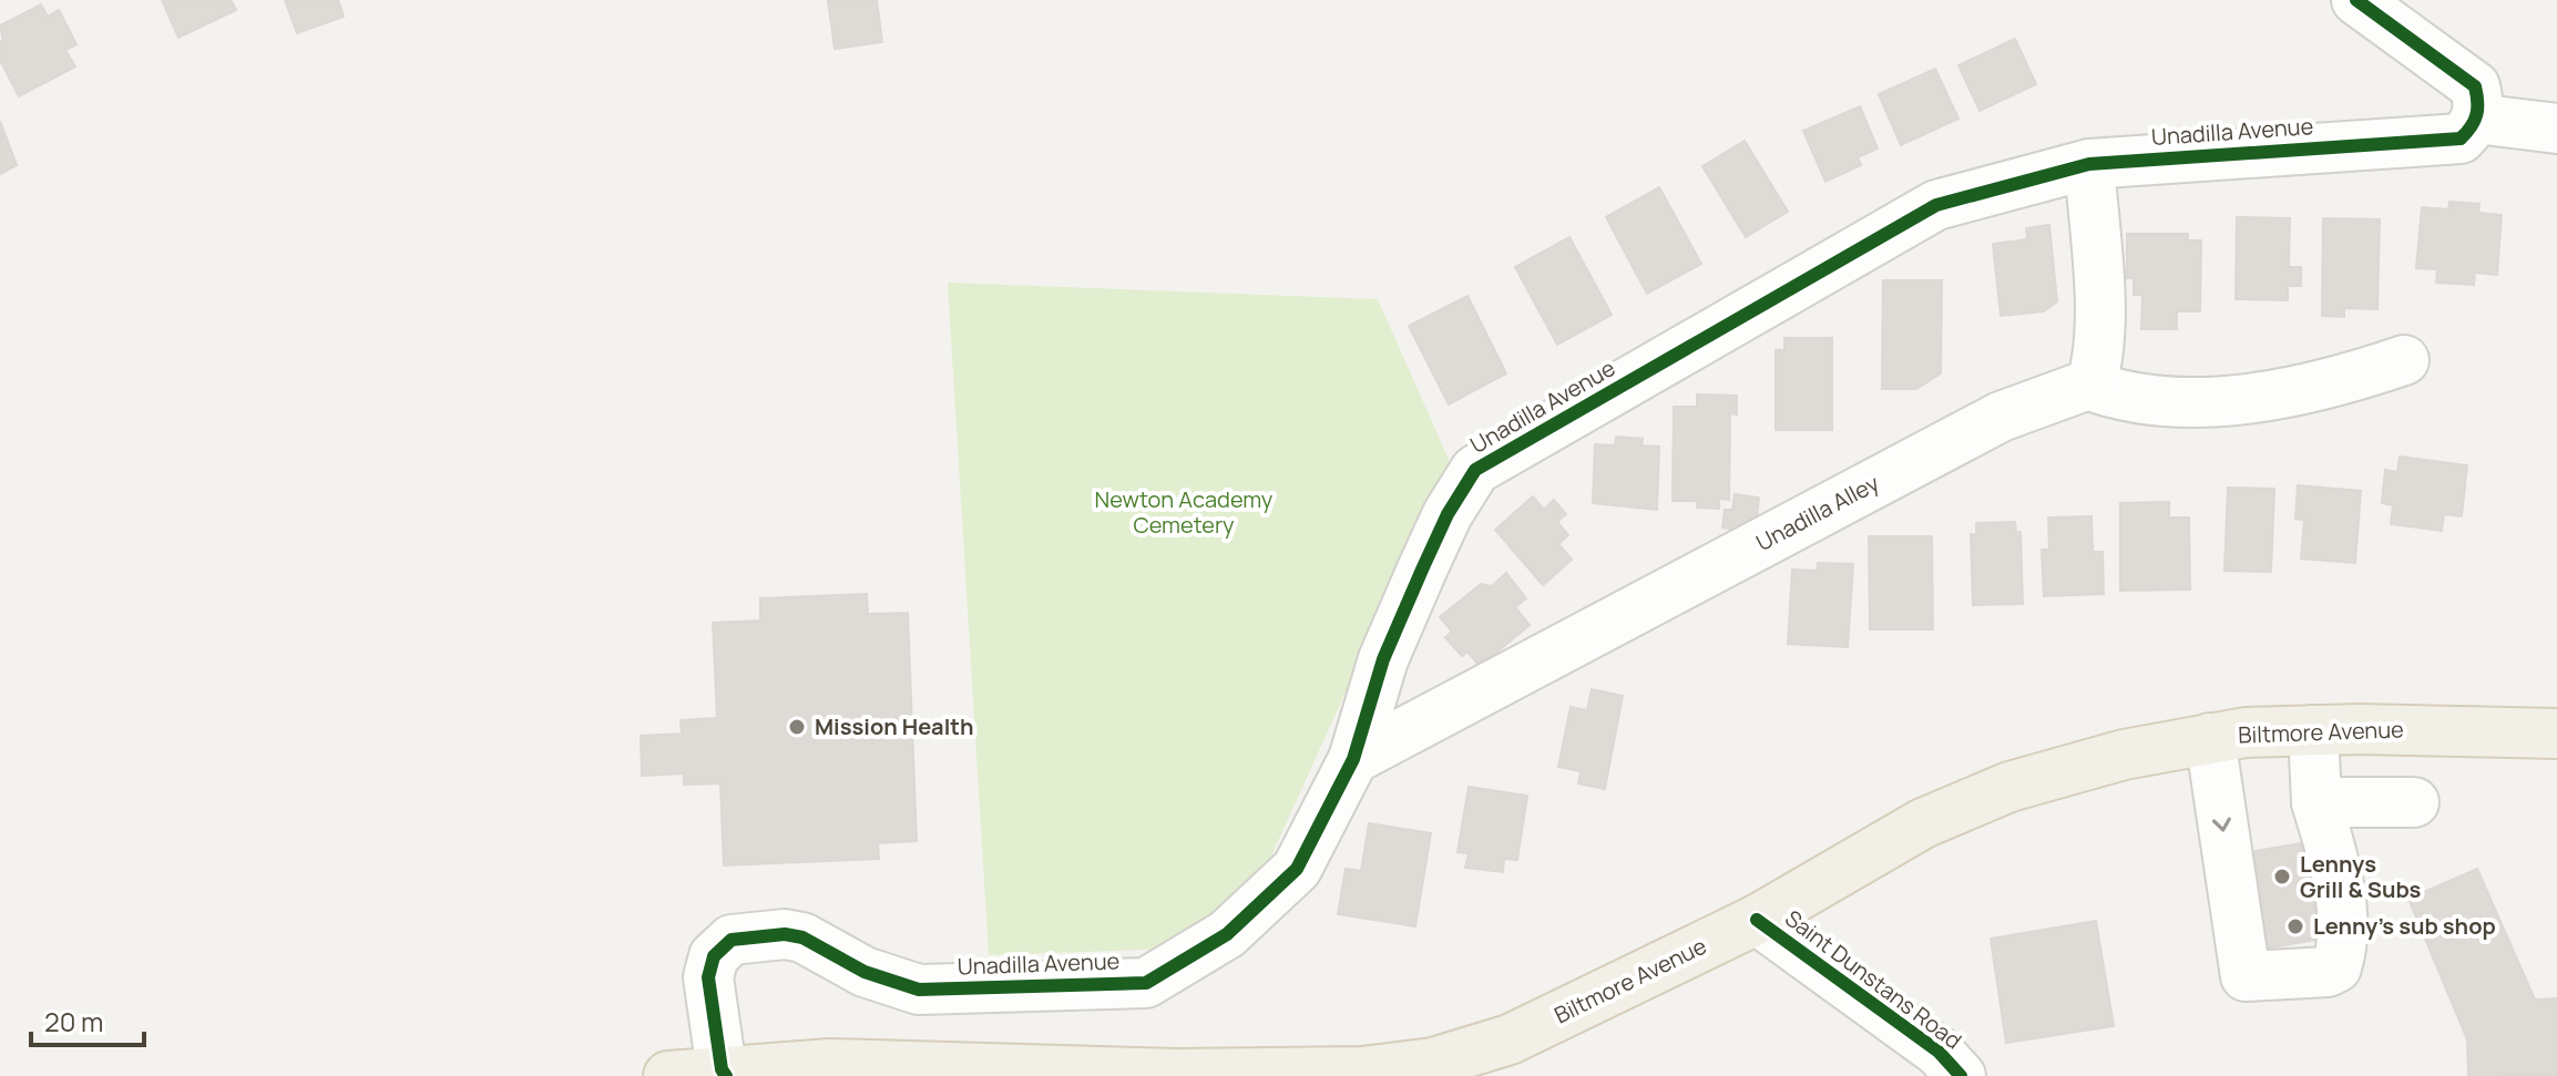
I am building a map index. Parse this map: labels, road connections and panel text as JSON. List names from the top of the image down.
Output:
{
  "streets": {
    "main road": ["Biltmore Avenue"],
    "street": ["Unadilla Avenue", "Unadilla Alley", "Saint Dunstans Road"]
  },
  "crossings": [
    ["Unadilla Avenue", "Unadilla Alley"],
    ["Unadilla Avenue", "Biltmore Avenue"],
    ["Biltmore Avenue", "Saint Dunstans Road"]
  ],
  "parks": ["Newton Academy Cemetery"],
  "places": ["Mission Health", "Lennys Grill & Subs", "Lenny's sub shop"],
  "scale_bar": "20 m"
}
